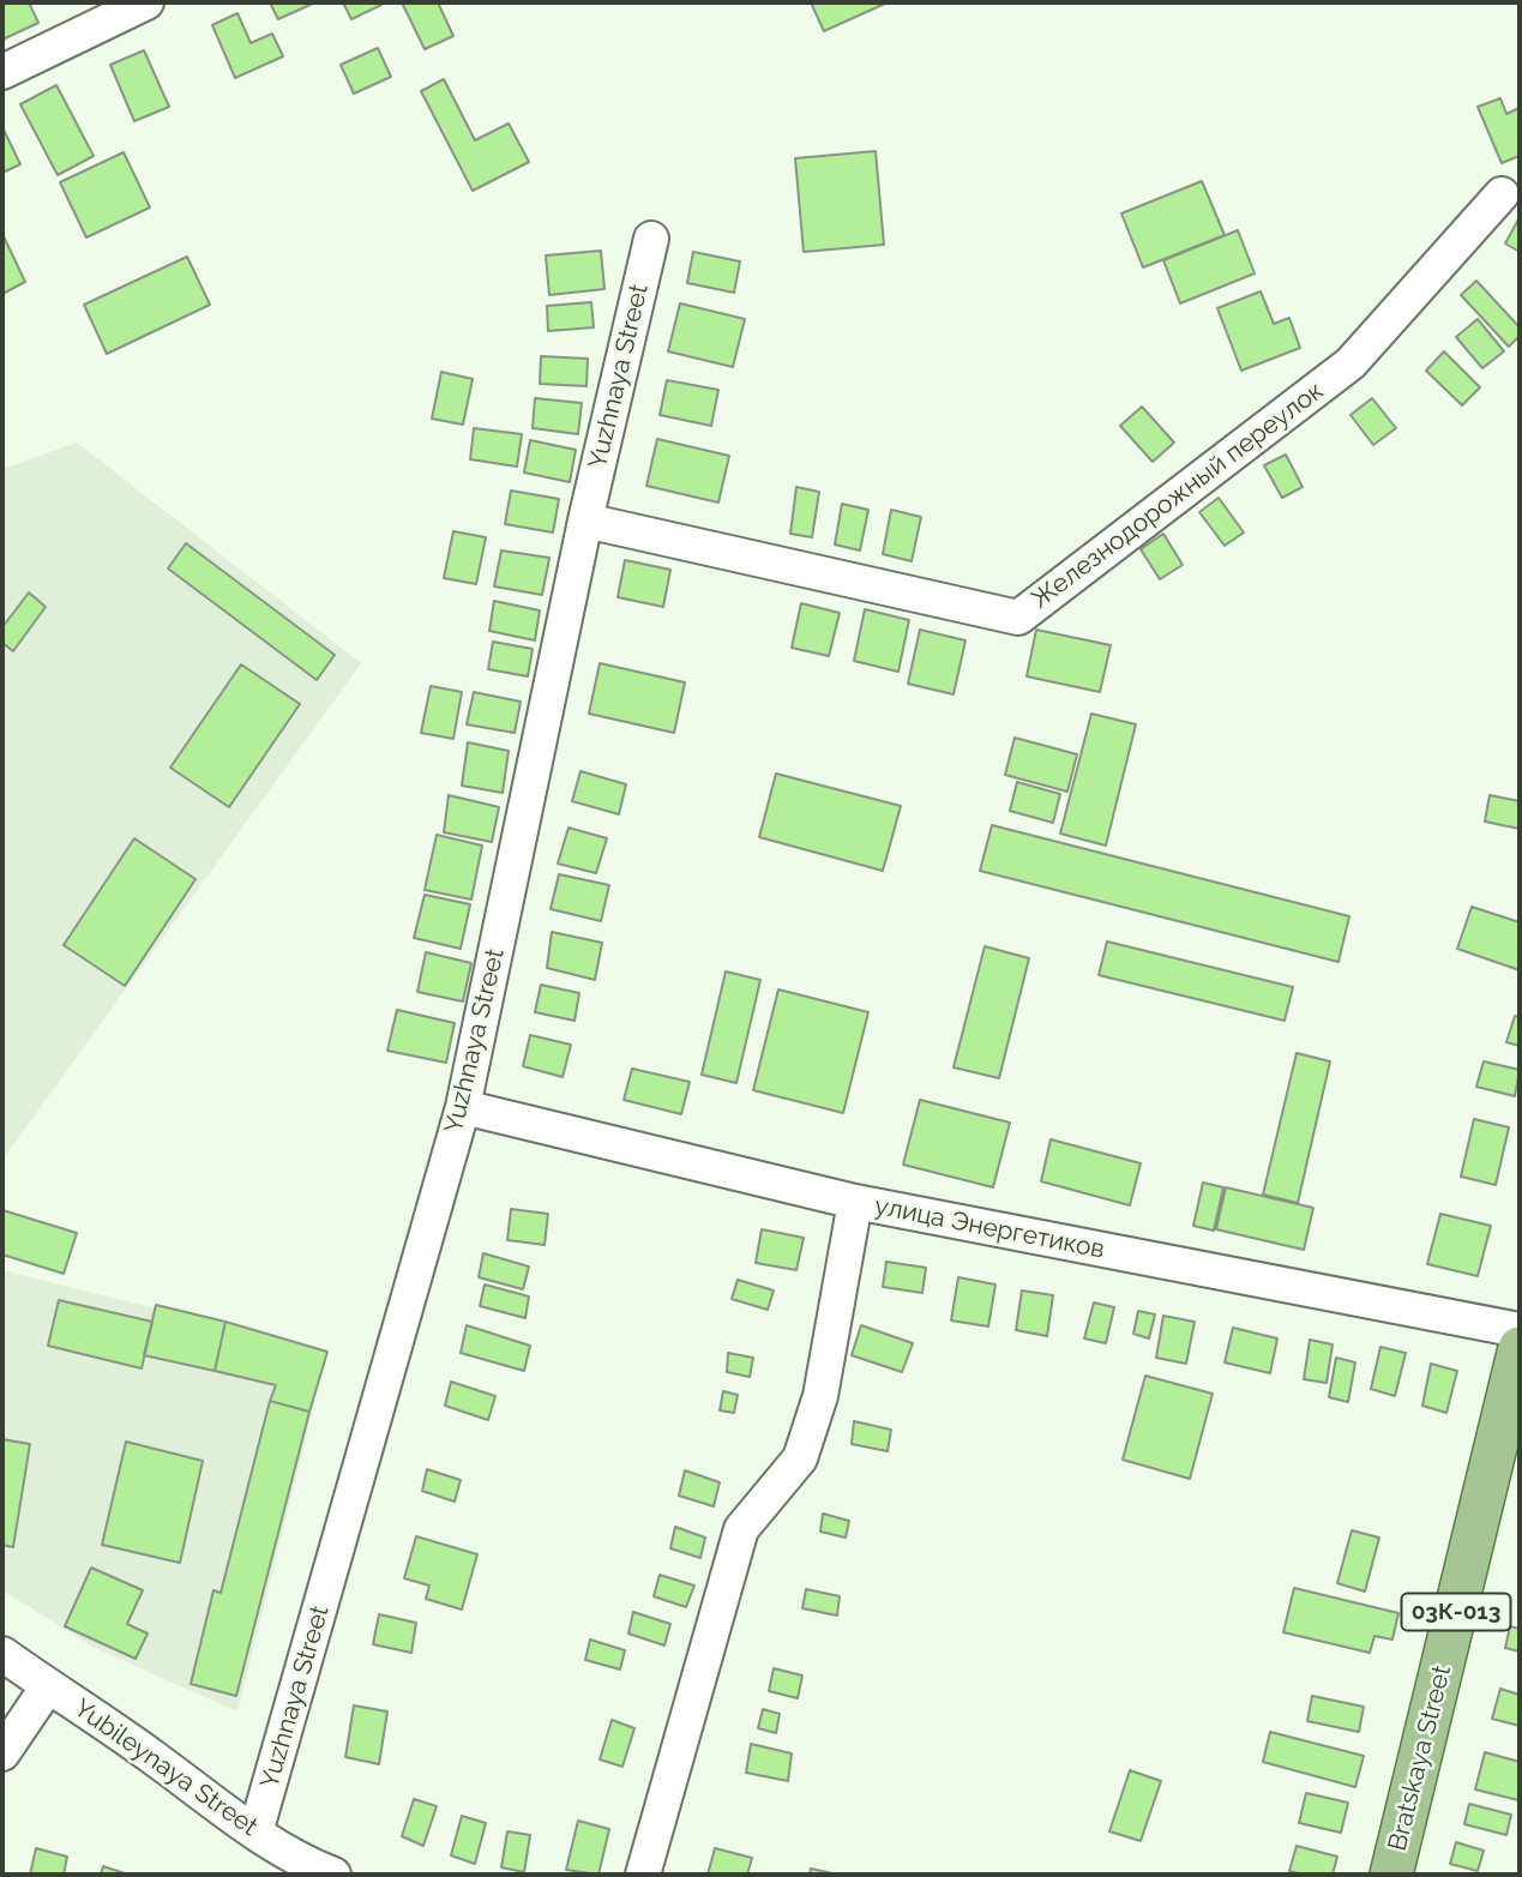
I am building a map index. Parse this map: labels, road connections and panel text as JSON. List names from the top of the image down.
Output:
{
  "streets": {
    "main road": ["03К-013", "Bratskaya Street"],
    "street": [
      "Yuzhnaya Street",
      "Железнодорожный переулок",
      "улица Энергетиков",
      "Yubileynaya Street"
    ]
  },
  "crossings": [
    ["Yuzhnaya Street", "Железнодорожный переулок"],
    ["Yuzhnaya Street", "улица Энергетиков"],
    ["Yuzhnaya Street", "Yubileynaya Street"]
  ]
}
